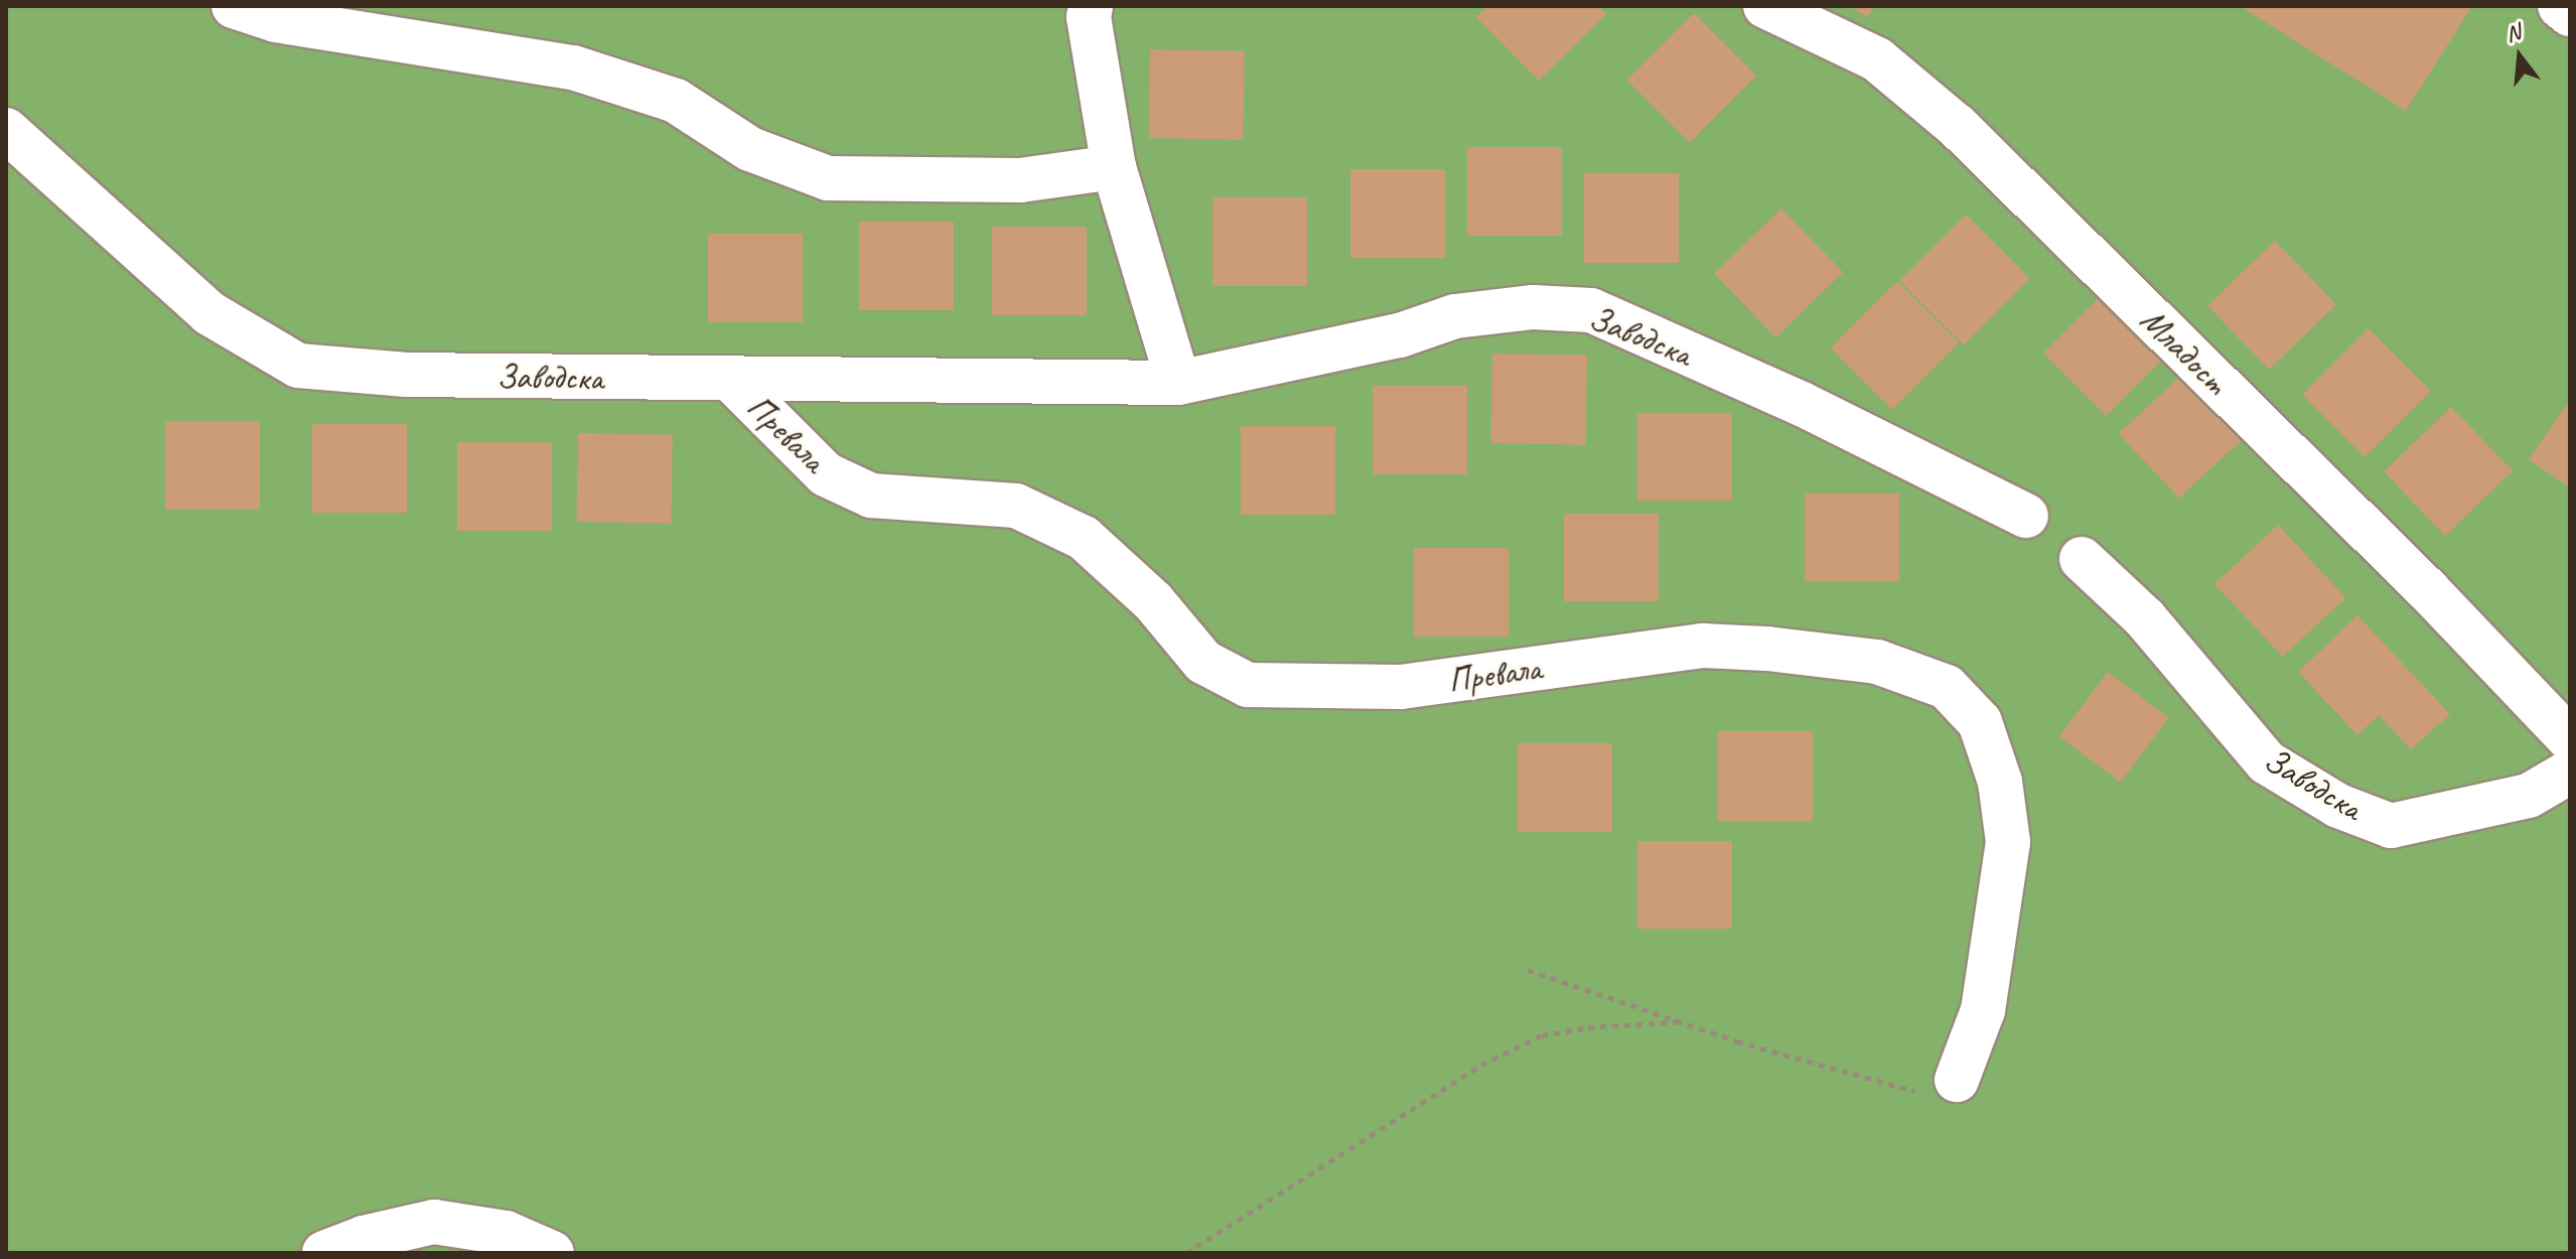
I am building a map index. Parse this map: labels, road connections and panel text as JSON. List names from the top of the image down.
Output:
{
  "streets": {
    "street": ["Заводска", "Младост", "Превала"]
  },
  "crossings": [
    ["Заводска", "Превала"]
  ],
  "north": "top"
}
